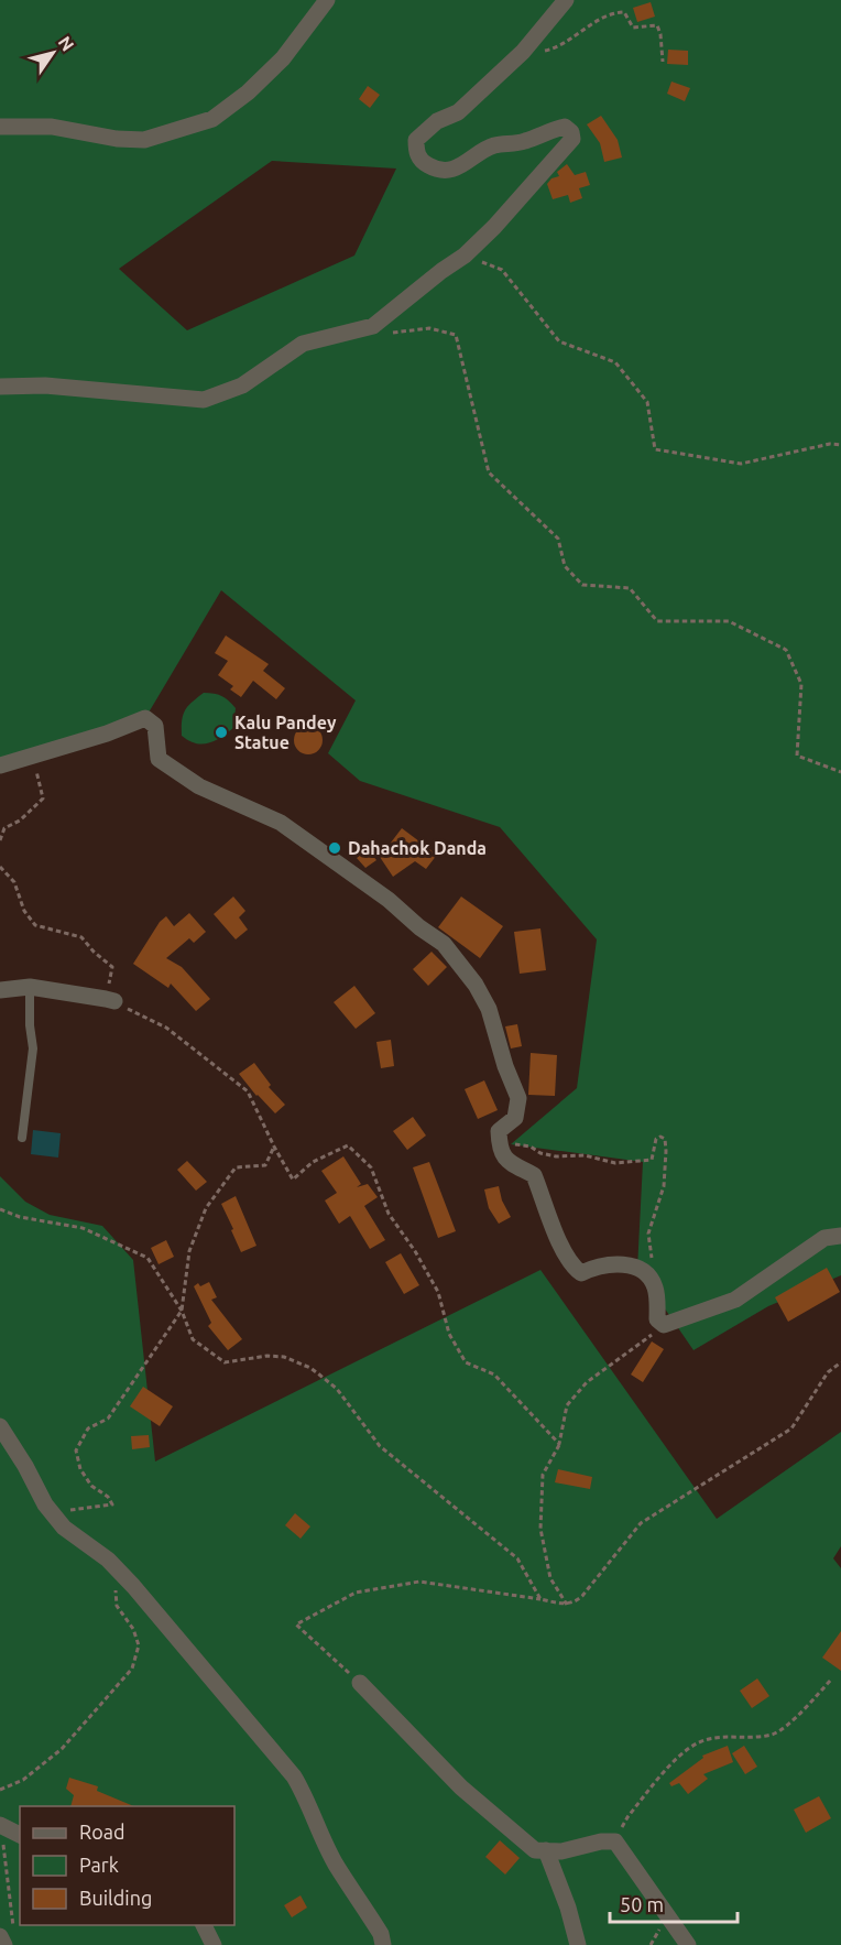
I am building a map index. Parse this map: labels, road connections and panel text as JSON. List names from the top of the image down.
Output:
{
  "places": ["Kalu Pandey Statue", "Dahachok Danda"],
  "legend": ["Road", "Park", "Building"],
  "scale_bar": "50 m",
  "north": "top right"
}
